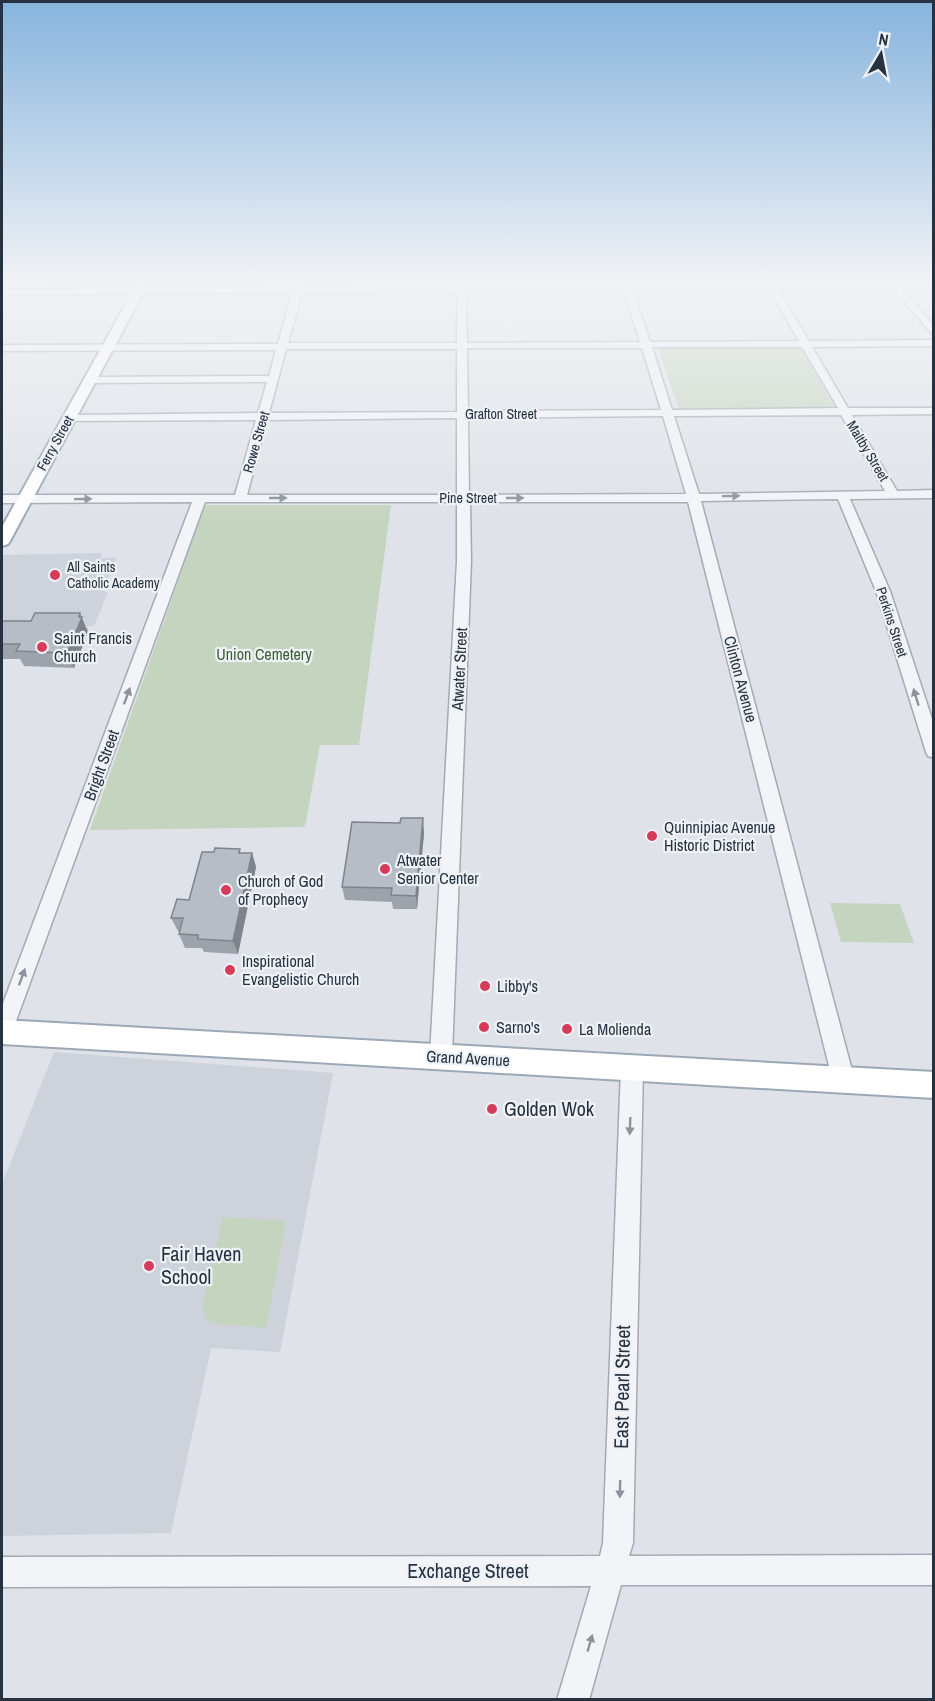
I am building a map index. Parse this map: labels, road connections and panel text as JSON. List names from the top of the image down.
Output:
{
  "streets": {
    "main road": ["Ferry Street", "Grand Avenue"],
    "street": [
      "Grafton Street",
      "Rowe Street",
      "Maltby Street",
      "Pine Street",
      "Perkins Street",
      "Atwater Street",
      "Clinton Avenue",
      "Bright Street",
      "East Pearl Street",
      "Exchange Street"
    ]
  },
  "crossings": [
    ["Grafton Street", "Rowe Street"],
    ["Grafton Street", "Ferry Street"],
    ["Grafton Street", "Maltby Street"],
    ["Grafton Street", "Atwater Street"],
    ["Grafton Street", "Clinton Avenue"],
    ["Rowe Street", "Pine Street"],
    ["Ferry Street", "Pine Street"],
    ["Maltby Street", "Pine Street"],
    ["Pine Street", "Perkins Street"],
    ["Pine Street", "Atwater Street"],
    ["Pine Street", "Clinton Avenue"],
    ["Pine Street", "Bright Street"],
    ["Atwater Street", "Grand Avenue"],
    ["Clinton Avenue", "Grand Avenue"],
    ["Bright Street", "Grand Avenue"],
    ["Grand Avenue", "East Pearl Street"],
    ["East Pearl Street", "Exchange Street"]
  ],
  "one_way": ["Pine Street", "Perkins Street", "Bright Street"],
  "parks": ["Union Cemetery"],
  "places": [
    "All Saints Catholic Academy",
    "Saint Francis Church",
    "Quinnipiac Avenue Historic District",
    "Atwater Senior Center",
    "Church of God of Prophecy",
    "Inspirational Evangelistic Church",
    "Libby's",
    "Sarno's",
    "La Molienda",
    "Golden Wok",
    "Fair Haven School"
  ],
  "north": "top"
}
